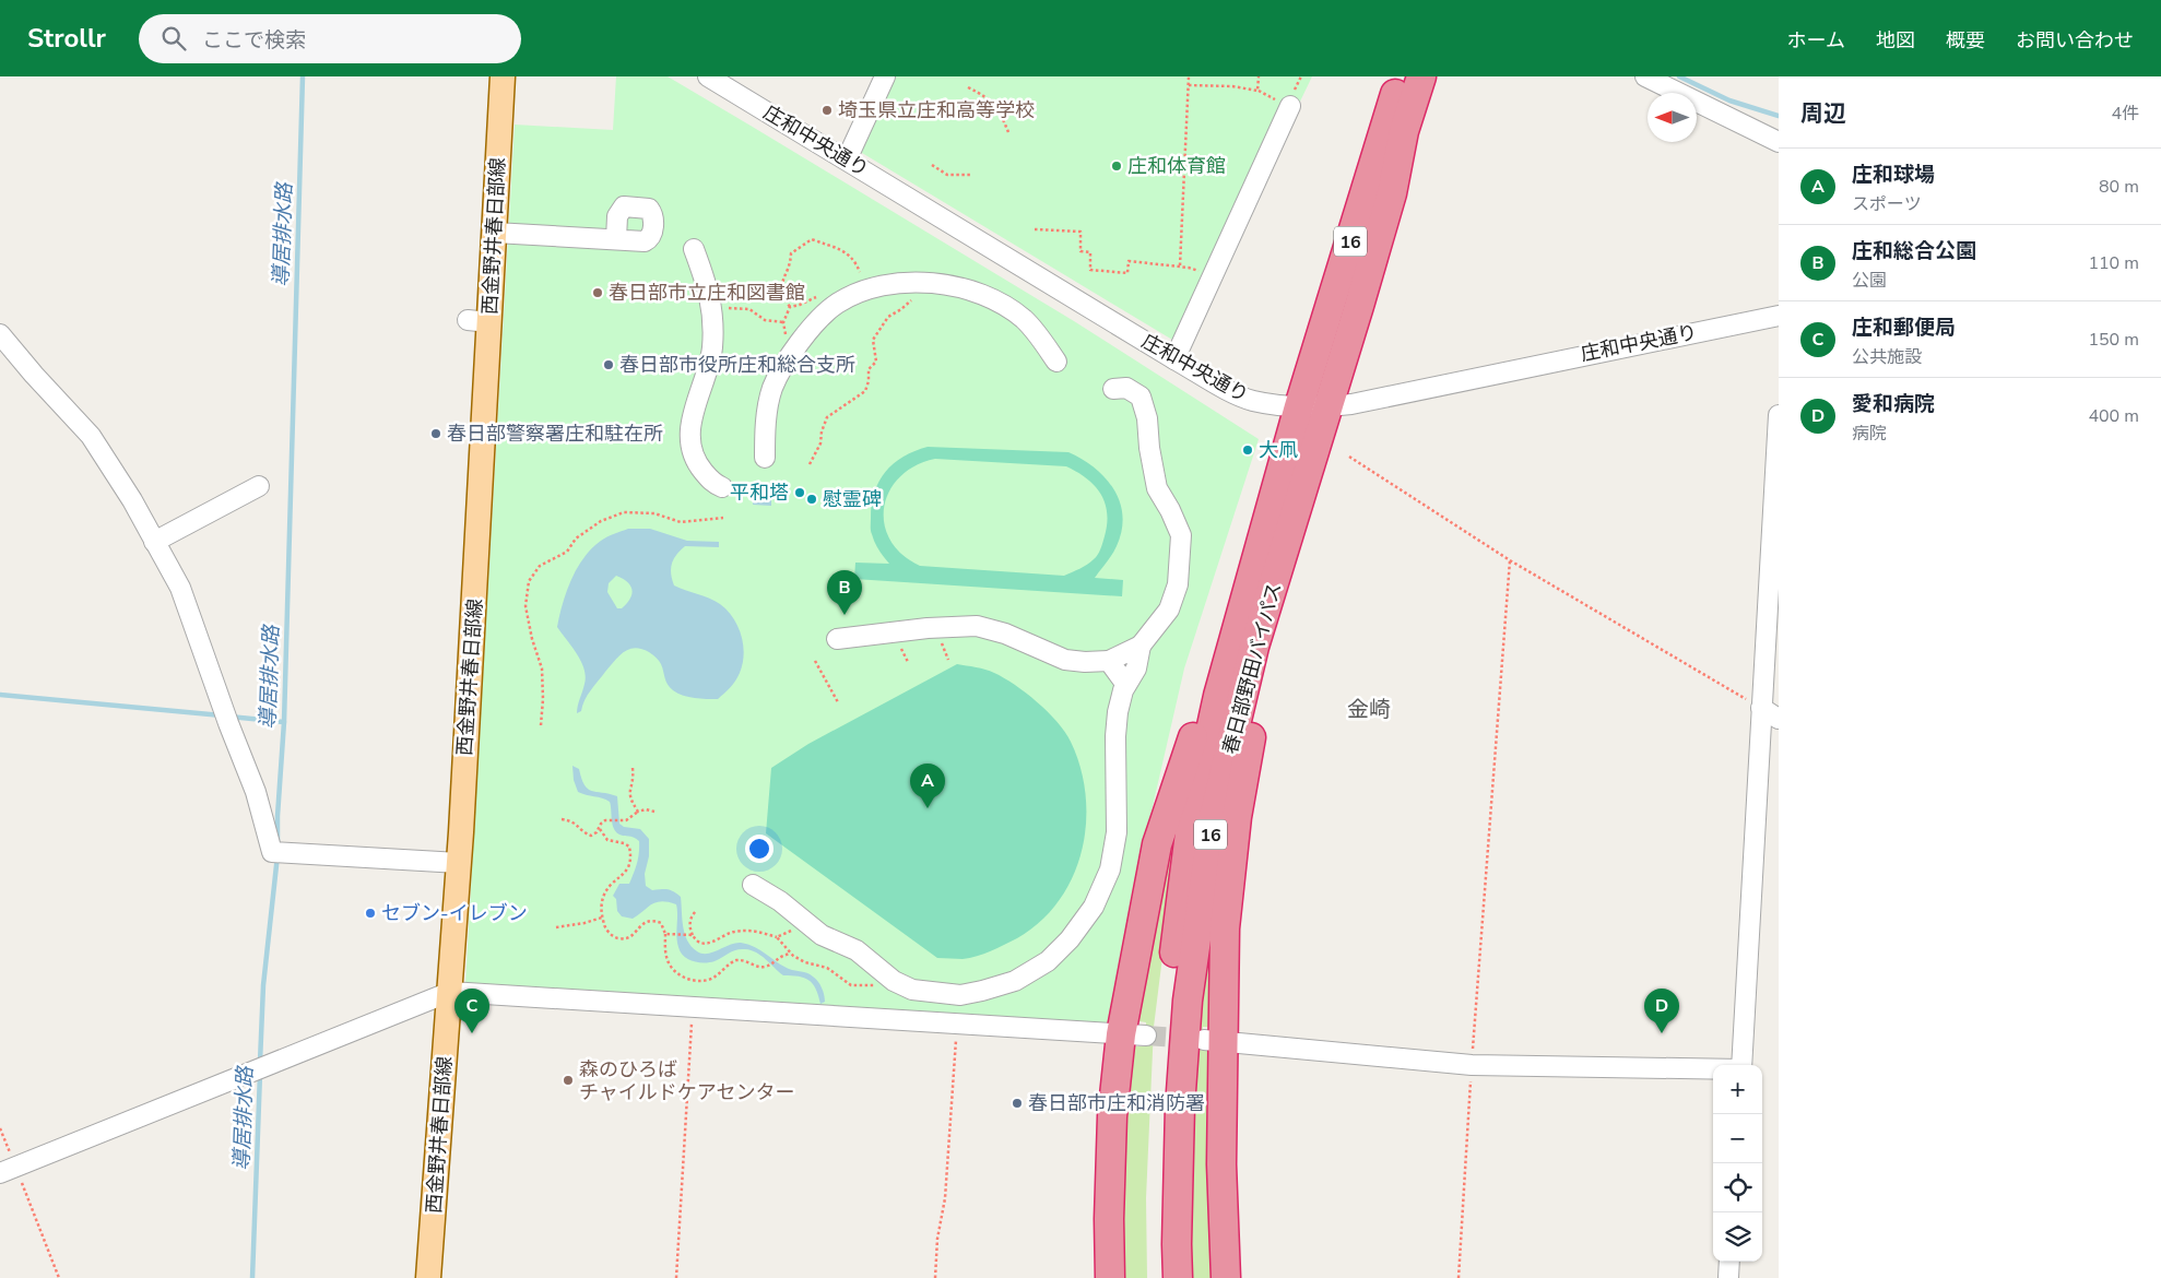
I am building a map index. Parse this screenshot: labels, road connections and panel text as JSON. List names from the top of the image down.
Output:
{
  "streets": {
    "highway": ["16", "春日部野田バイパス"],
    "main road": ["西金野井春日部線"],
    "street": ["庄和中央通り"]
  },
  "crossings": [
    ["庄和中央通り", "春日部野田バイパス"],
    ["16", "春日部野田バイパス"]
  ],
  "districts": ["金崎"],
  "water": ["導居排水路"],
  "places": [
    "埼玉県立庄和高等学校",
    "庄和体育館",
    "春日部市立庄和図書館",
    "春日部市役所庄和総合支所",
    "春日部警察署庄和駐在所",
    "大凧",
    "平和塔",
    "慰霊碑",
    "セブン-イレブン",
    "森のひろば チャイルドケアセンター",
    "春日部市庄和消防署"
  ],
  "north": "left",
  "page": {
    "header": "Strollr",
    "search": "ここで検索",
    "nav": [
      "ホーム",
      "地図",
      "概要",
      "お問い合わせ"
    ],
    "heading": ["周辺", "4件"],
    "list": [
      {
        "mark": "A",
        "name": "庄和球場",
        "note": "スポーツ",
        "value": "80 m"
      },
      {
        "mark": "B",
        "name": "庄和総合公園",
        "note": "公園",
        "value": "110 m"
      },
      {
        "mark": "C",
        "name": "庄和郵便局",
        "note": "公共施設",
        "value": "150 m"
      },
      {
        "mark": "D",
        "name": "愛和病院",
        "note": "病院",
        "value": "400 m"
      }
    ],
    "pins": [
      "B",
      "A",
      "C",
      "D"
    ],
    "map_buttons": ["+", "−"]
  }
}
